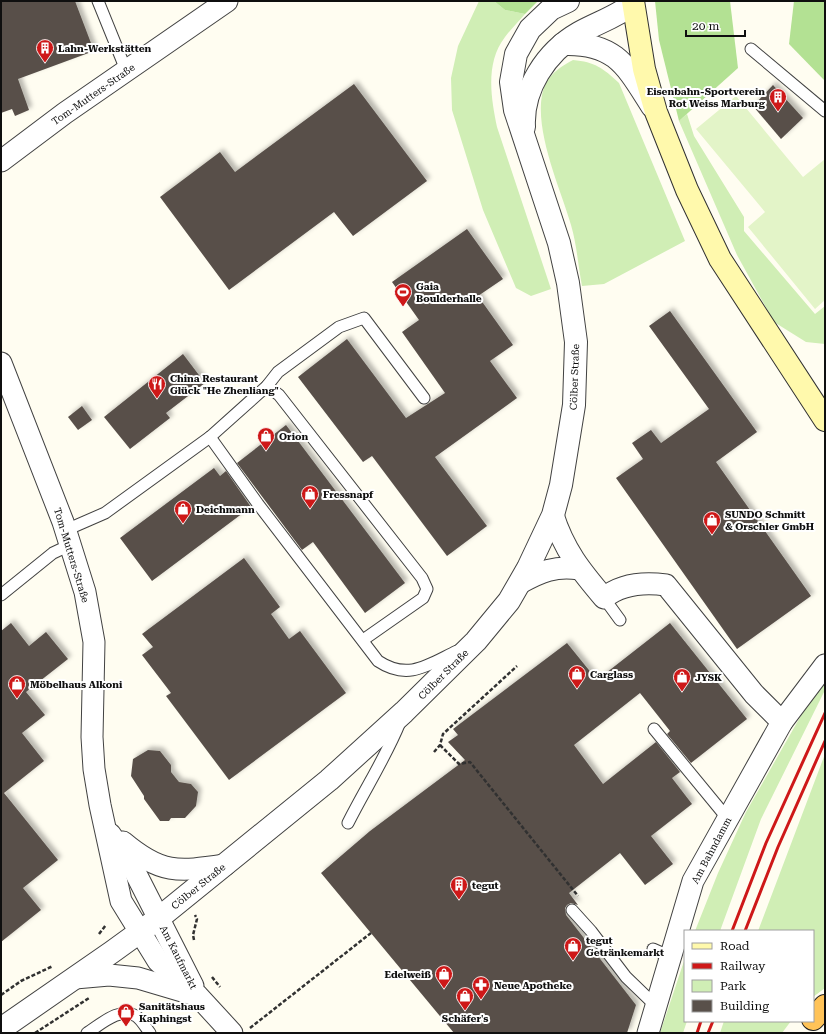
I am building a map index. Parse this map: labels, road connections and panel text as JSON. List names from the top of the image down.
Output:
{
  "streets": {
    "street": [
      "Tom-Mutters-Straße",
      "Cölber Straße",
      "Am Bahndamm",
      "Am Kaufmarkt"
    ]
  },
  "crossings": [
    ["Tom-Mutters-Straße", "Cölber Straße"],
    ["Tom-Mutters-Straße", "Am Kaufmarkt"],
    ["Cölber Straße", "Am Kaufmarkt"]
  ],
  "places": {
    "building": ["Lahn-Werkstätten", "Eisenbahn-Sportverein Rot Weiss Marburg", "tegut"],
    "sports": ["Gaia Boulderhalle"],
    "restaurant": ["China Restaurant Glück \"He Zhenliang\""],
    "shop": [
      "Orion",
      "Fressnapf",
      "Deichmann",
      "SUNDO Schmitt & Orschler GmbH",
      "Carglass",
      "JYSK",
      "Möbelhaus Alkoni",
      "tegut Getränkemarkt",
      "Edelweiß",
      "Schäfer's",
      "Sanitätshaus Kaphingst"
    ],
    "pharmacy": ["Neue Apotheke"]
  },
  "legend": [
    "Road",
    "Railway",
    "Park",
    "Building"
  ],
  "scale_bar": "20 m"
}
